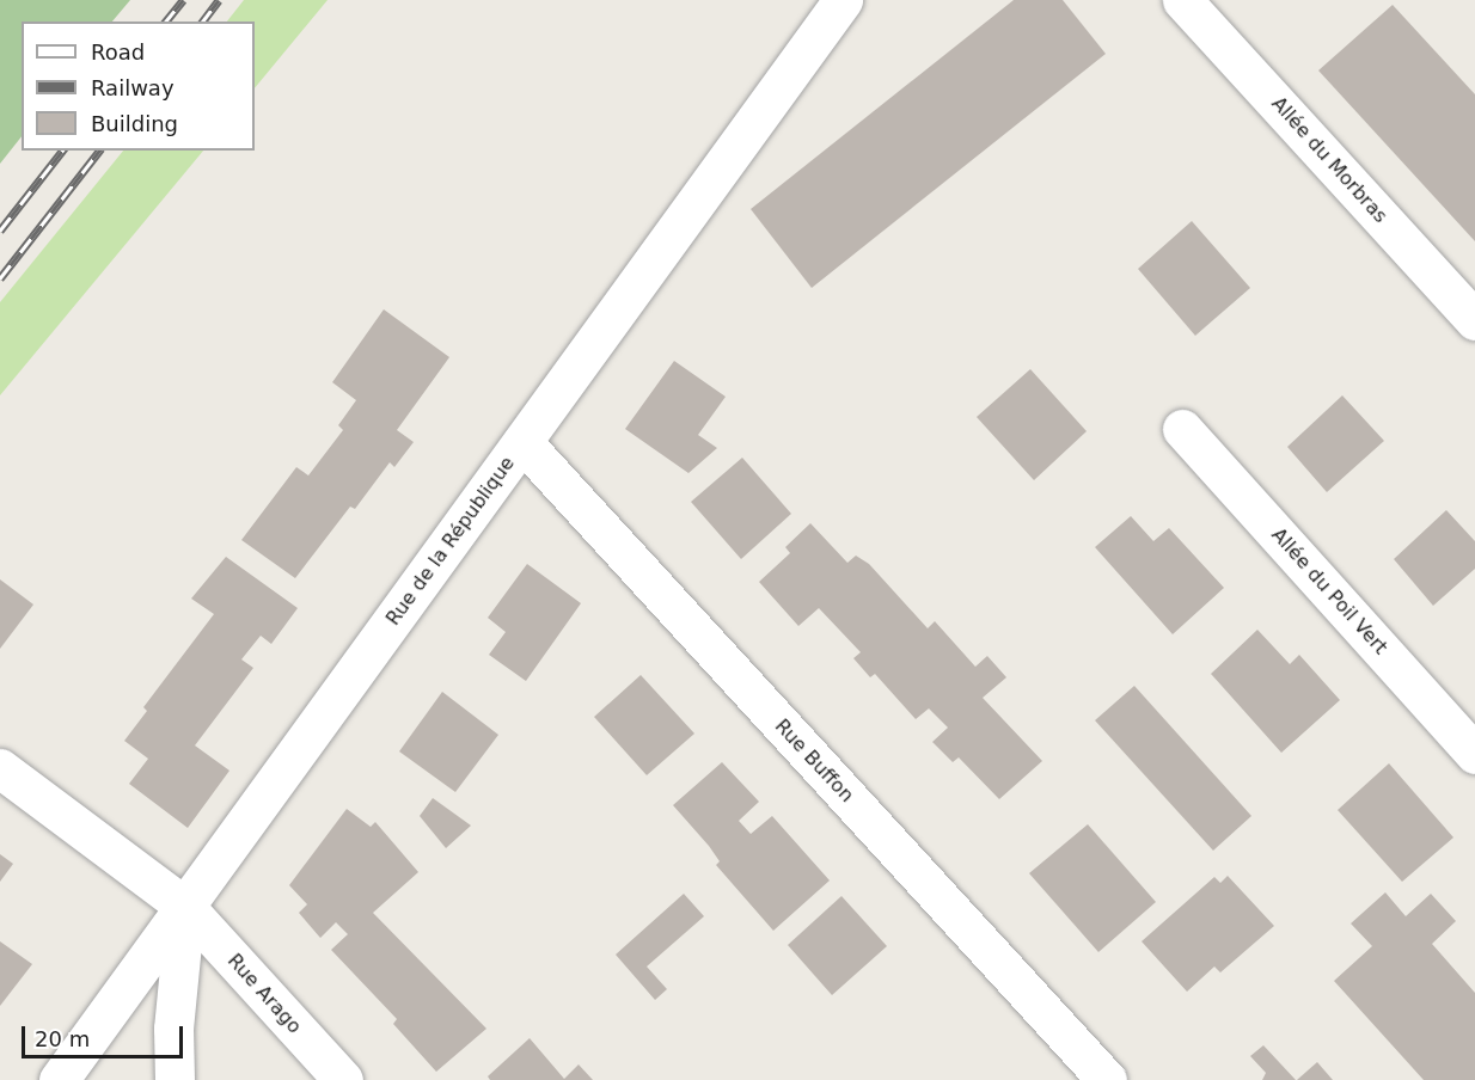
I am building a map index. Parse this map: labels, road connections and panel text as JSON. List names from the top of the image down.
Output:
{
  "streets": {
    "street": [
      "Allée du Morbras",
      "Rue de la République",
      "Allée du Poil Vert",
      "Rue Buffon",
      "Rue Arago"
    ]
  },
  "crossings": [
    ["Rue de la République", "Rue Buffon"],
    ["Rue de la République", "Rue Arago"]
  ],
  "legend": ["Road", "Railway", "Building"],
  "scale_bar": "20 m"
}
